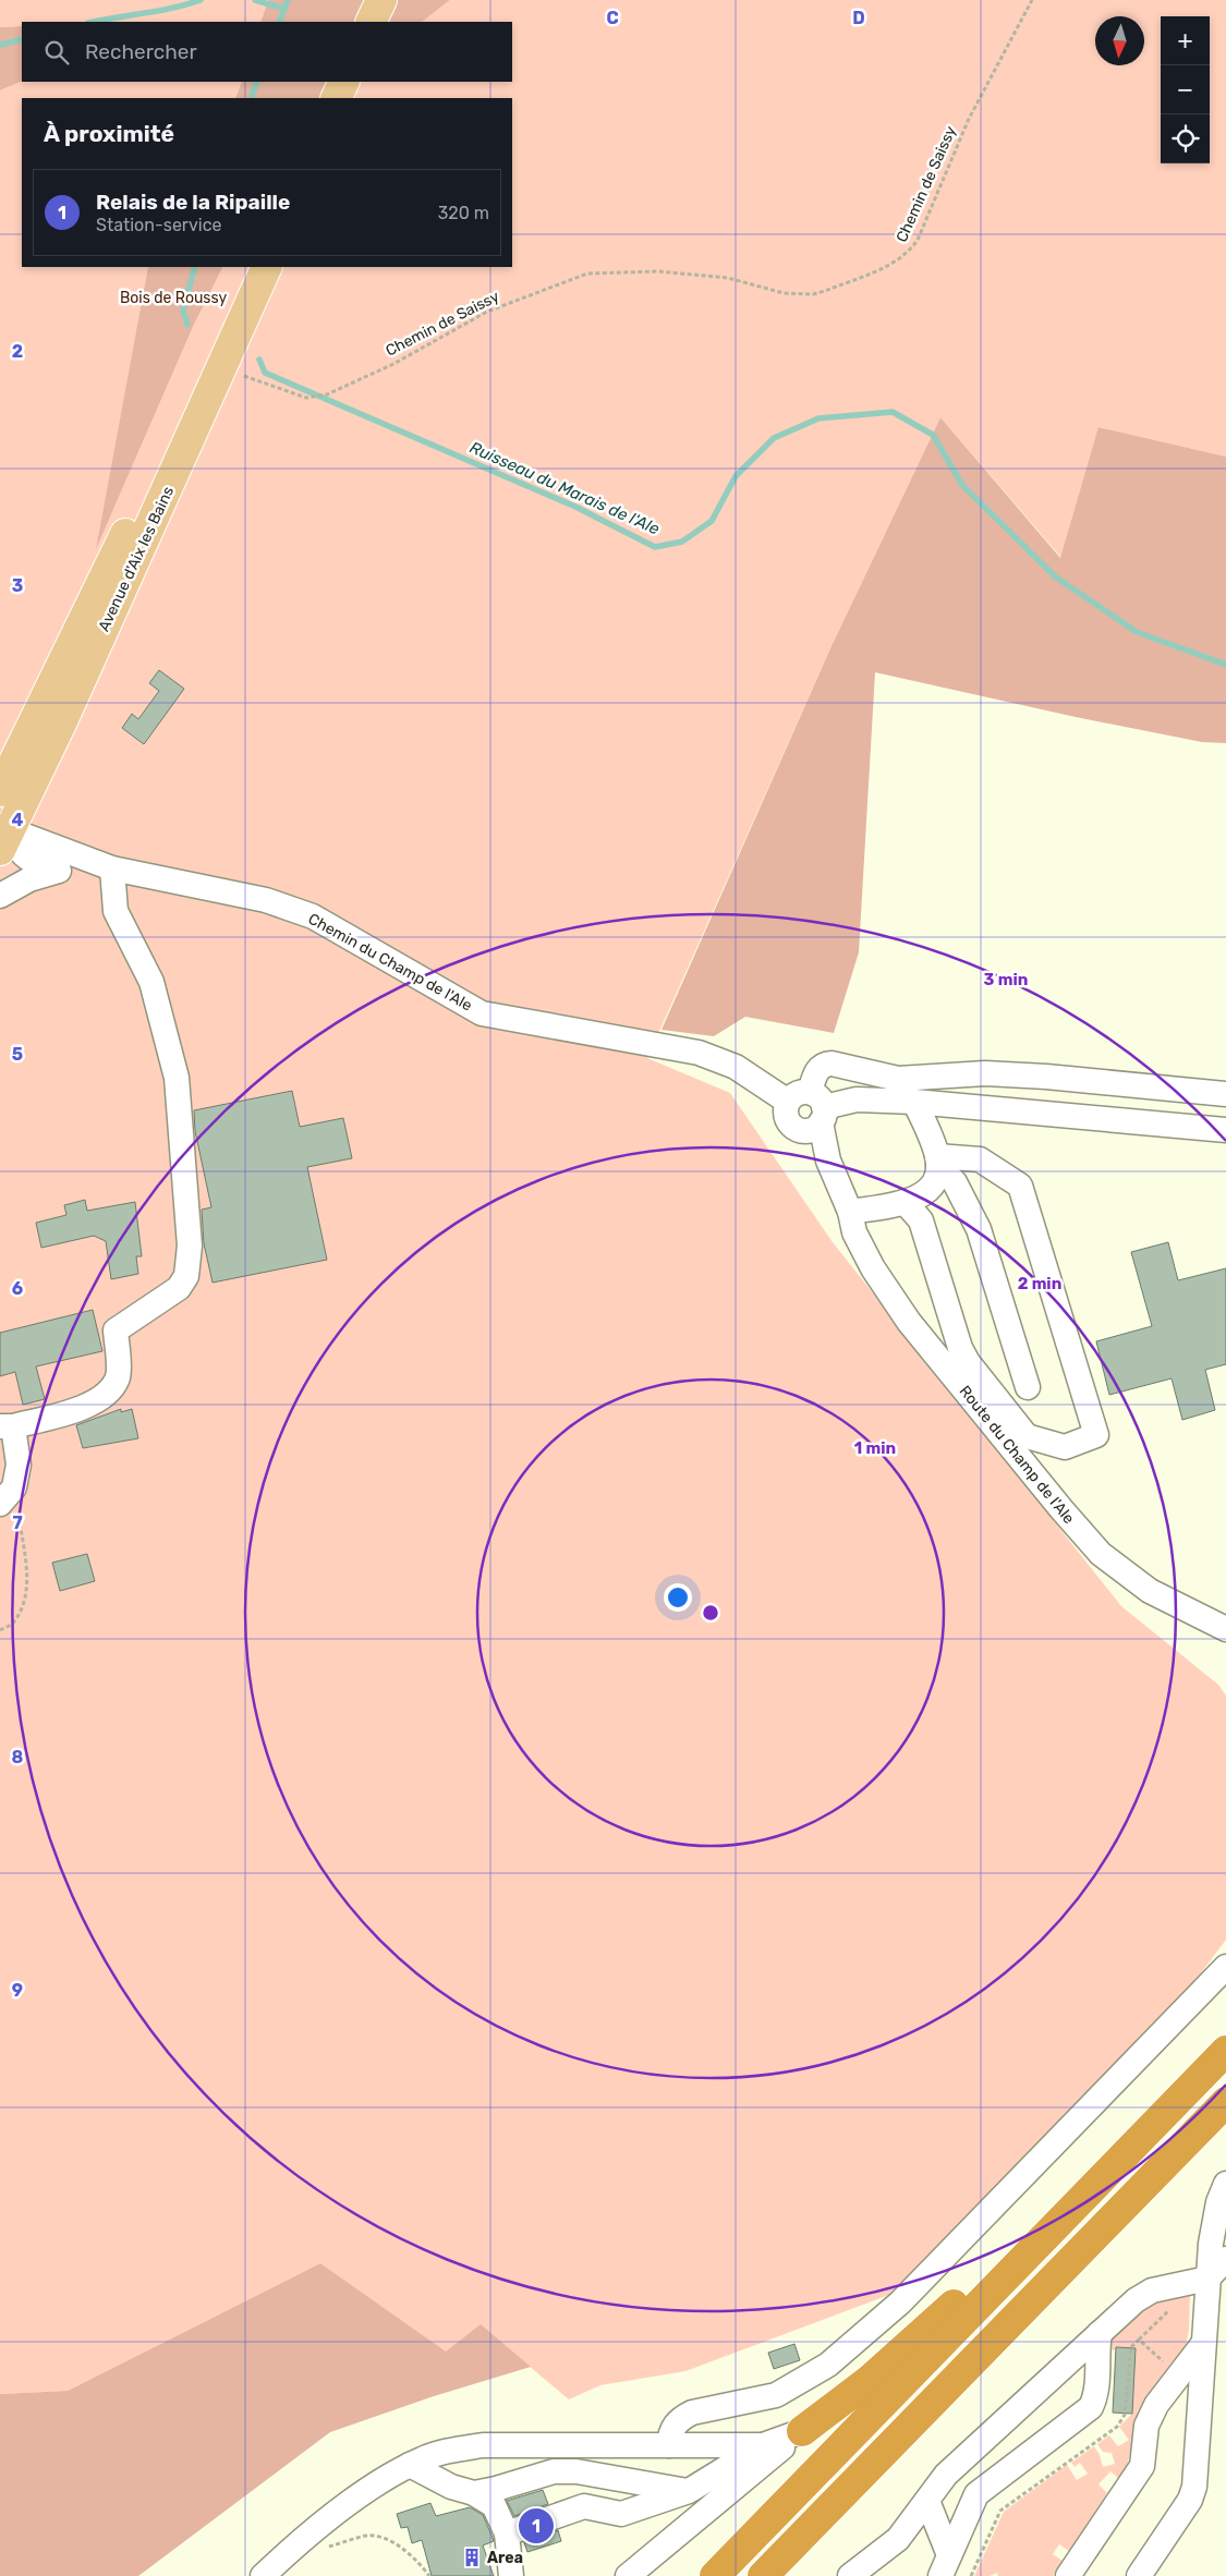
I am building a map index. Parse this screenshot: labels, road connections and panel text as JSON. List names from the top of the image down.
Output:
{
  "streets": {
    "main road": ["Avenue d'Aix les Bains"],
    "street": ["Chemin du Champ de l'Ale", "Route du Champ de l'Ale"],
    "path": ["Chemin de Saissy"]
  },
  "crossings": [
    ["Chemin de Saissy", "Avenue d'Aix les Bains"],
    ["Chemin du Champ de l'Ale", "Route du Champ de l'Ale"]
  ],
  "water": ["Ruisseau du Marais de l'Ale"],
  "parks": ["Bois de Roussy"],
  "places": {
    "building": ["Area"]
  },
  "north": "bottom",
  "page": {
    "map_buttons": ["+", "−"],
    "search": "Rechercher",
    "heading": "À proximité",
    "list": [
      {
        "mark": "1",
        "name": "Relais de la Ripaille",
        "note": "Station-service",
        "value": "320 m"
      }
    ],
    "pins": "1"
  },
  "grid": {
    "columns": ["C", "D"],
    "rows": [
      "2",
      "3",
      "4",
      "5",
      "6",
      "7",
      "8",
      "9"
    ]
  },
  "rings": ["3 min", "2 min", "1 min"]
}
